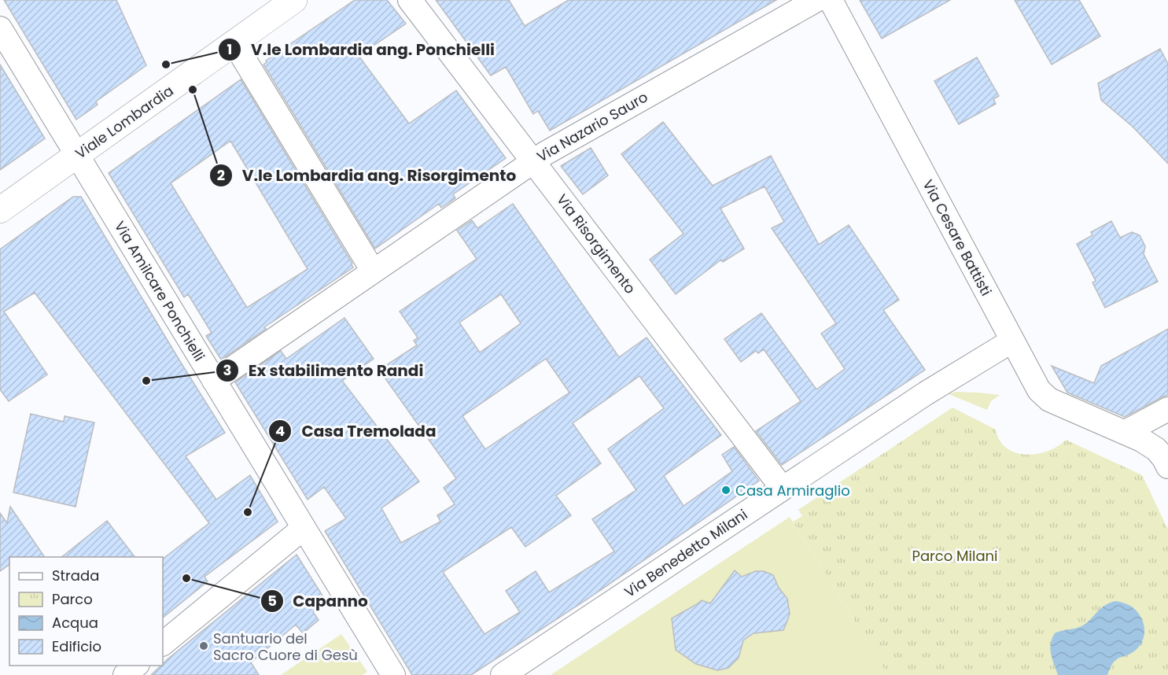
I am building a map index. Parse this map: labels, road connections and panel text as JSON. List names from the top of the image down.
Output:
{
  "streets": {
    "street": [
      "Viale Lombardia",
      "Via Nazario Sauro",
      "Via Cesare Battisti",
      "Via Risorgimento",
      "Via Amilcare Ponchielli",
      "Via Benedetto Milani"
    ]
  },
  "crossings": [
    ["Viale Lombardia", "Via Amilcare Ponchielli"],
    ["Via Nazario Sauro", "Via Risorgimento"],
    ["Via Nazario Sauro", "Via Amilcare Ponchielli"],
    ["Via Cesare Battisti", "Via Benedetto Milani"],
    ["Via Risorgimento", "Via Benedetto Milani"]
  ],
  "parks": ["Parco Milani"],
  "places": [
    "V.le Lombardia ang. Ponchielli",
    "V.le Lombardia ang. Risorgimento",
    "Ex stabilimento Randi",
    "Casa Armiraglio",
    "Casa Tremolada",
    "Capanno",
    "Santuario del Sacro Cuore di Gesù"
  ],
  "legend": [
    "Strada",
    "Parco",
    "Acqua",
    "Edificio"
  ]
}
